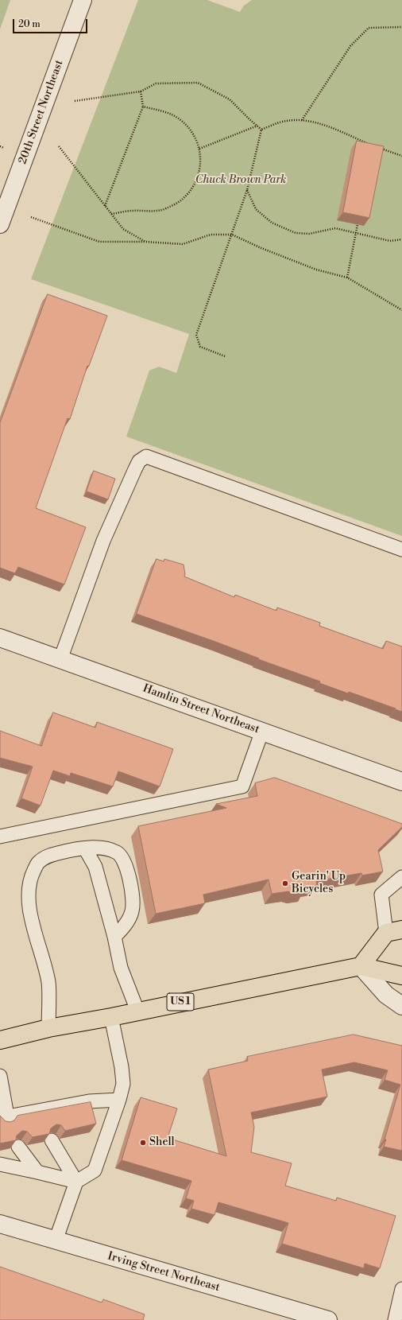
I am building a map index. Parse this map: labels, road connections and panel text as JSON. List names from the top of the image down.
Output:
{
  "streets": {
    "main road": ["US 1"],
    "street": ["20th Street Northeast", "Hamlin Street Northeast", "Irving Street Northeast"]
  },
  "parks": ["Chuck Brown Park"],
  "places": ["Gearin' Up Bicycles", "Shell"],
  "scale_bar": "20 m"
}
